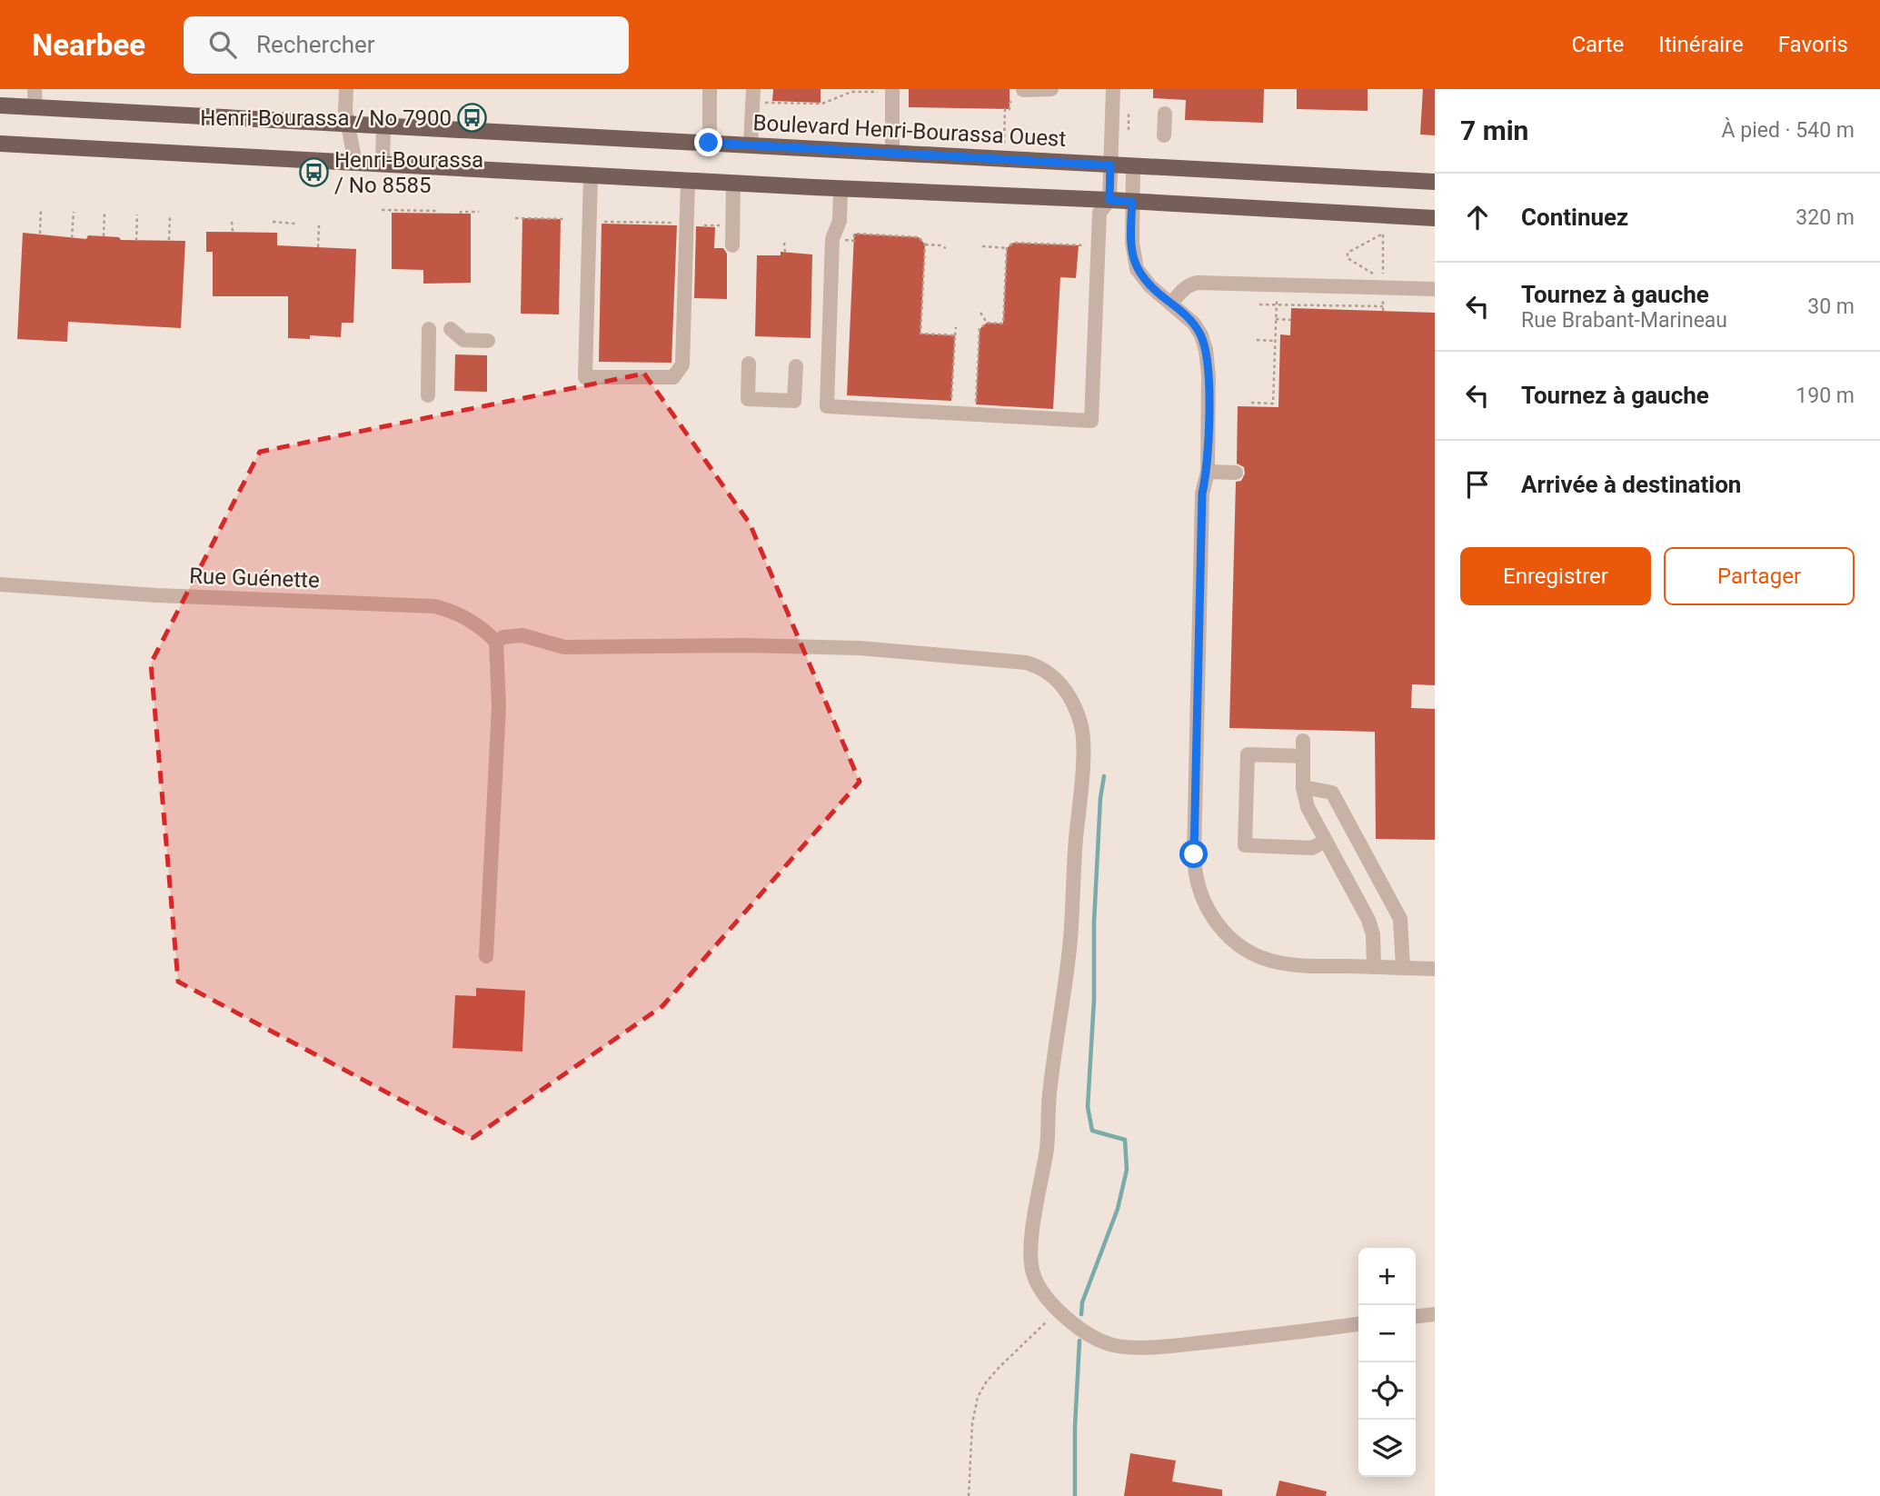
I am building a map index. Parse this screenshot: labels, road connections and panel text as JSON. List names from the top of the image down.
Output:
{
  "streets": {
    "main road": ["Boulevard Henri-Bourassa Ouest"],
    "street": ["Rue Guénette"]
  },
  "places": {
    "bus stop": ["Henri-Bourassa / No 7900", "Henri-Bourassa / No 8585"]
  },
  "page": {
    "header": "Nearbee",
    "search": "Rechercher",
    "nav": ["Carte", "Itinéraire", "Favoris"],
    "heading": ["7 min", "À pied · 540 m"],
    "list": [
      ["Continuez", "320 m"],
      ["Tournez à gauche", "Rue Brabant-Marineau", "30 m"],
      ["Tournez à gauche", "190 m"],
      "Arrivée à destination"
    ],
    "buttons": ["Enregistrer", "Partager"],
    "map_buttons": ["+", "−"]
  }
}
